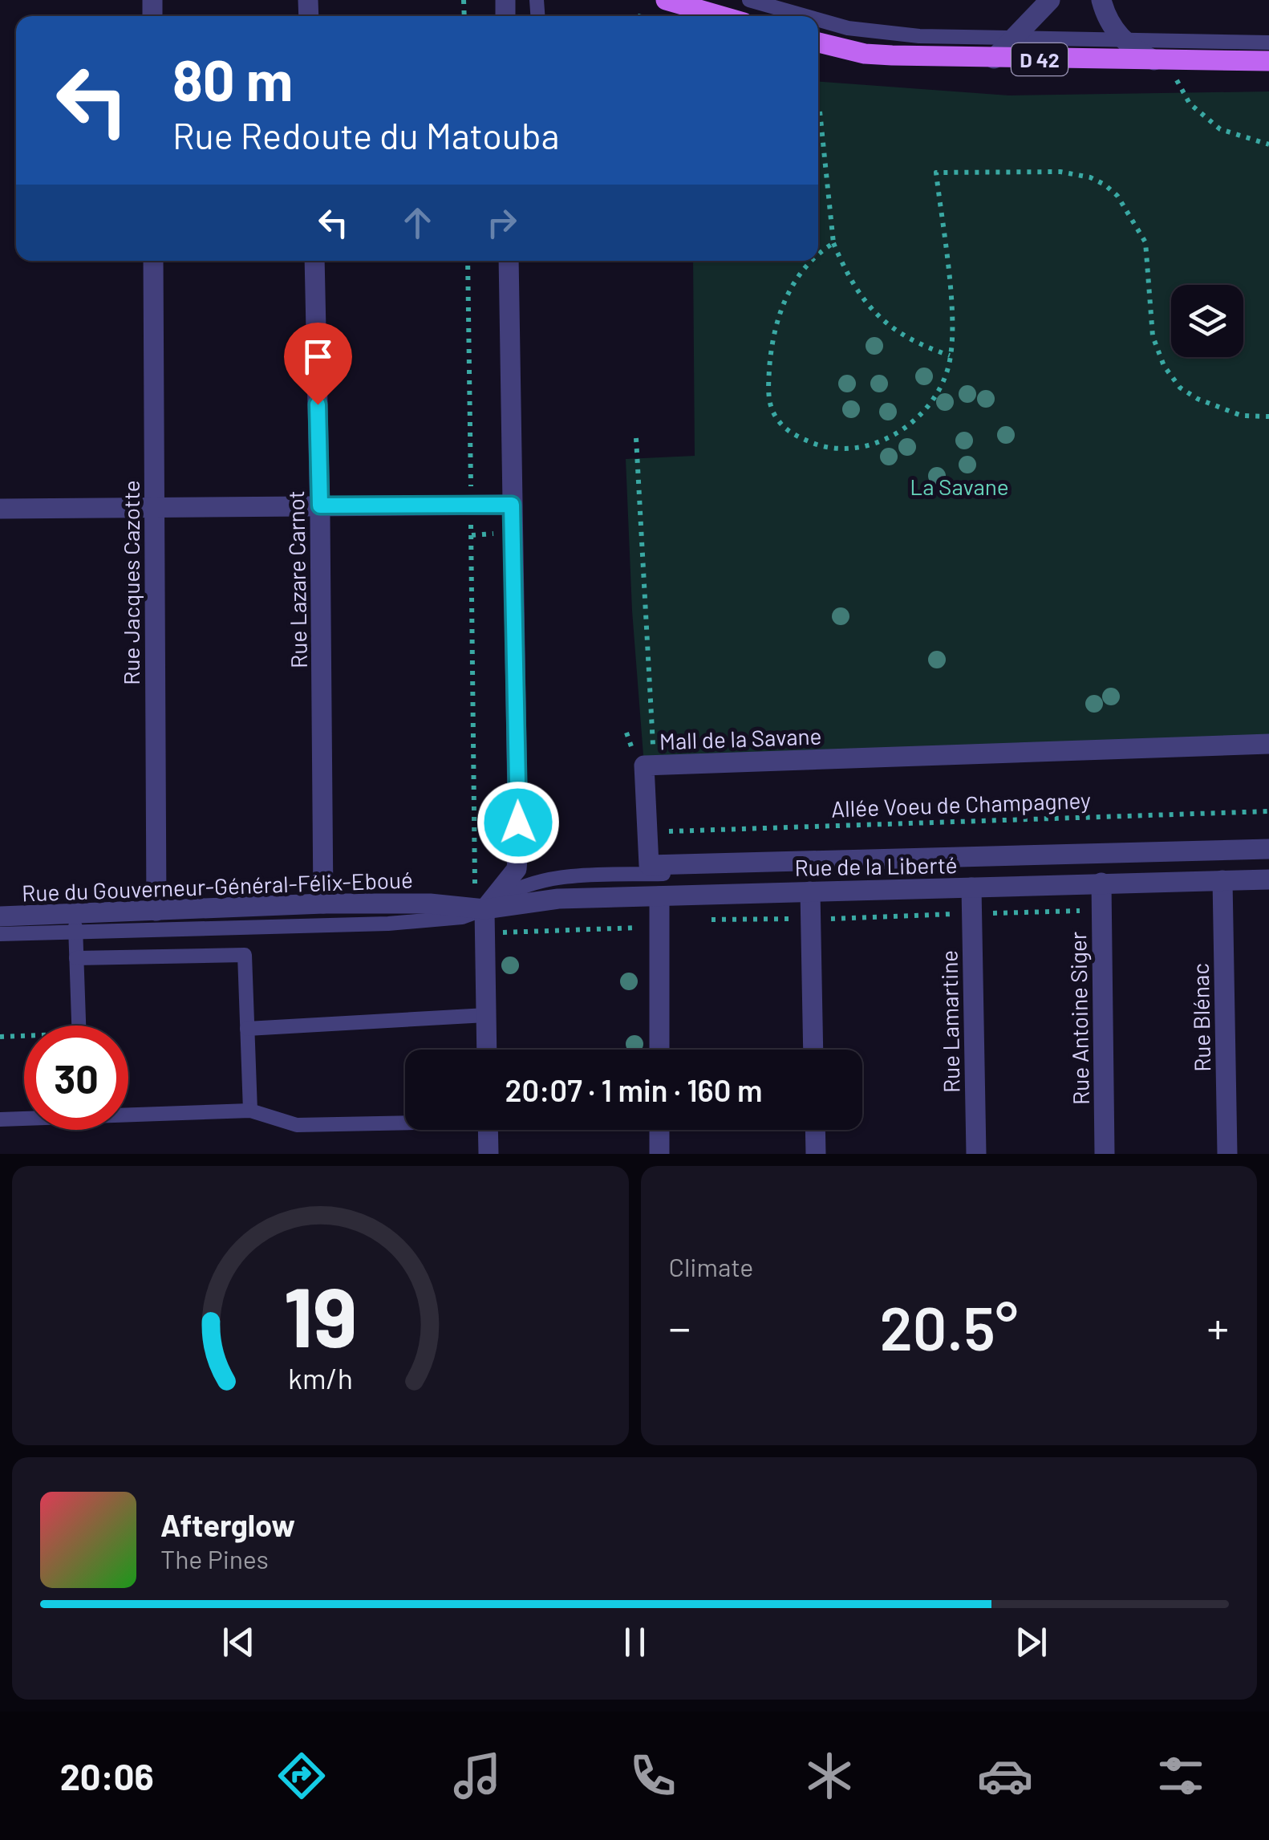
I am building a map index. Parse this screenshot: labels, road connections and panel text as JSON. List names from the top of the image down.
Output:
{
  "streets": {
    "main road": ["D 42"],
    "street": [
      "Rue Lazare Carnot",
      "Rue Jacques Cazotte",
      "Mall de la Savane",
      "Rue de la Liberté",
      "Rue du Gouverneur-Général-Félix-Eboué",
      "Rue Blénac",
      "Rue Antoine Siger",
      "Rue Lamartine"
    ],
    "path": ["Allée Voeu de Champagney"]
  },
  "crossings": [
    ["Rue Lazare Carnot", "Rue du Gouverneur-Général-Félix-Eboué"],
    ["Rue Jacques Cazotte", "Rue du Gouverneur-Général-Félix-Eboué"],
    ["Rue de la Liberté", "Rue du Gouverneur-Général-Félix-Eboué"],
    ["Rue de la Liberté", "Rue Blénac"],
    ["Rue de la Liberté", "Rue Antoine Siger"],
    ["Rue de la Liberté", "Rue Lamartine"]
  ],
  "parks": ["La Savane"],
  "page": {
    "turn": ["80 m", "Rue Redoute du Matouba"],
    "limit": "30",
    "trip": "20:07 · 1 min · 160 m",
    "tile": "Climate",
    "heat": ["−", "20.5°", "+"],
    "song": ["Afterglow", "The Pines"],
    "tabs": "20:06",
    "gauge": ["19", "km/h"]
  }
}
